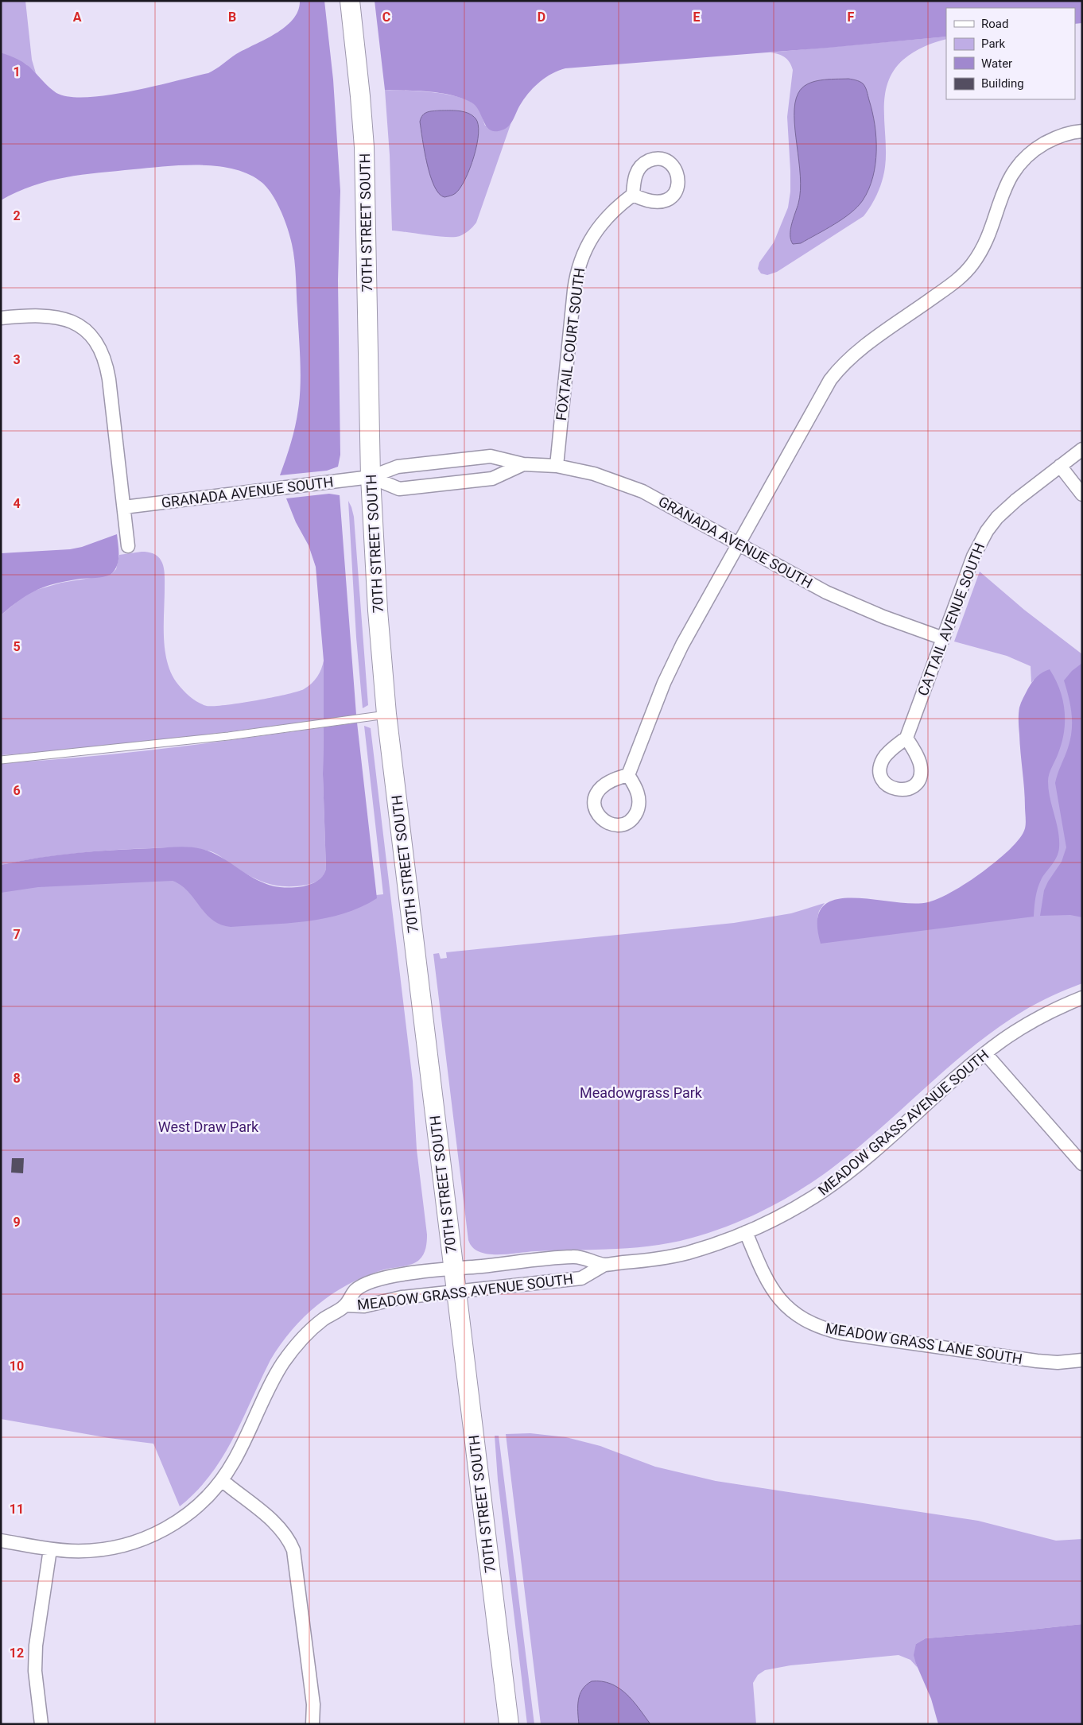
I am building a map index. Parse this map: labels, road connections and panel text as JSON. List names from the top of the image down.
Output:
{
  "streets": {
    "main road": ["70TH STREET SOUTH"],
    "street": [
      "FOXTAIL COURT SOUTH",
      "GRANADA AVENUE SOUTH",
      "CATTAIL AVENUE SOUTH",
      "MEADOW GRASS AVENUE SOUTH",
      "MEADOW GRASS LANE SOUTH"
    ]
  },
  "crossings": [
    ["70TH STREET SOUTH", "GRANADA AVENUE SOUTH"],
    ["70TH STREET SOUTH", "MEADOW GRASS AVENUE SOUTH"],
    ["FOXTAIL COURT SOUTH", "GRANADA AVENUE SOUTH"],
    ["GRANADA AVENUE SOUTH", "CATTAIL AVENUE SOUTH"],
    ["MEADOW GRASS AVENUE SOUTH", "MEADOW GRASS LANE SOUTH"]
  ],
  "parks": ["Meadowgrass Park", "West Draw Park"],
  "legend": [
    "Road",
    "Park",
    "Water",
    "Building"
  ],
  "grid": {
    "columns": [
      "A",
      "B",
      "C",
      "D",
      "E",
      "F"
    ],
    "rows": [
      "1",
      "2",
      "3",
      "4",
      "5",
      "6",
      "7",
      "8",
      "9",
      "10",
      "11",
      "12"
    ]
  }
}
